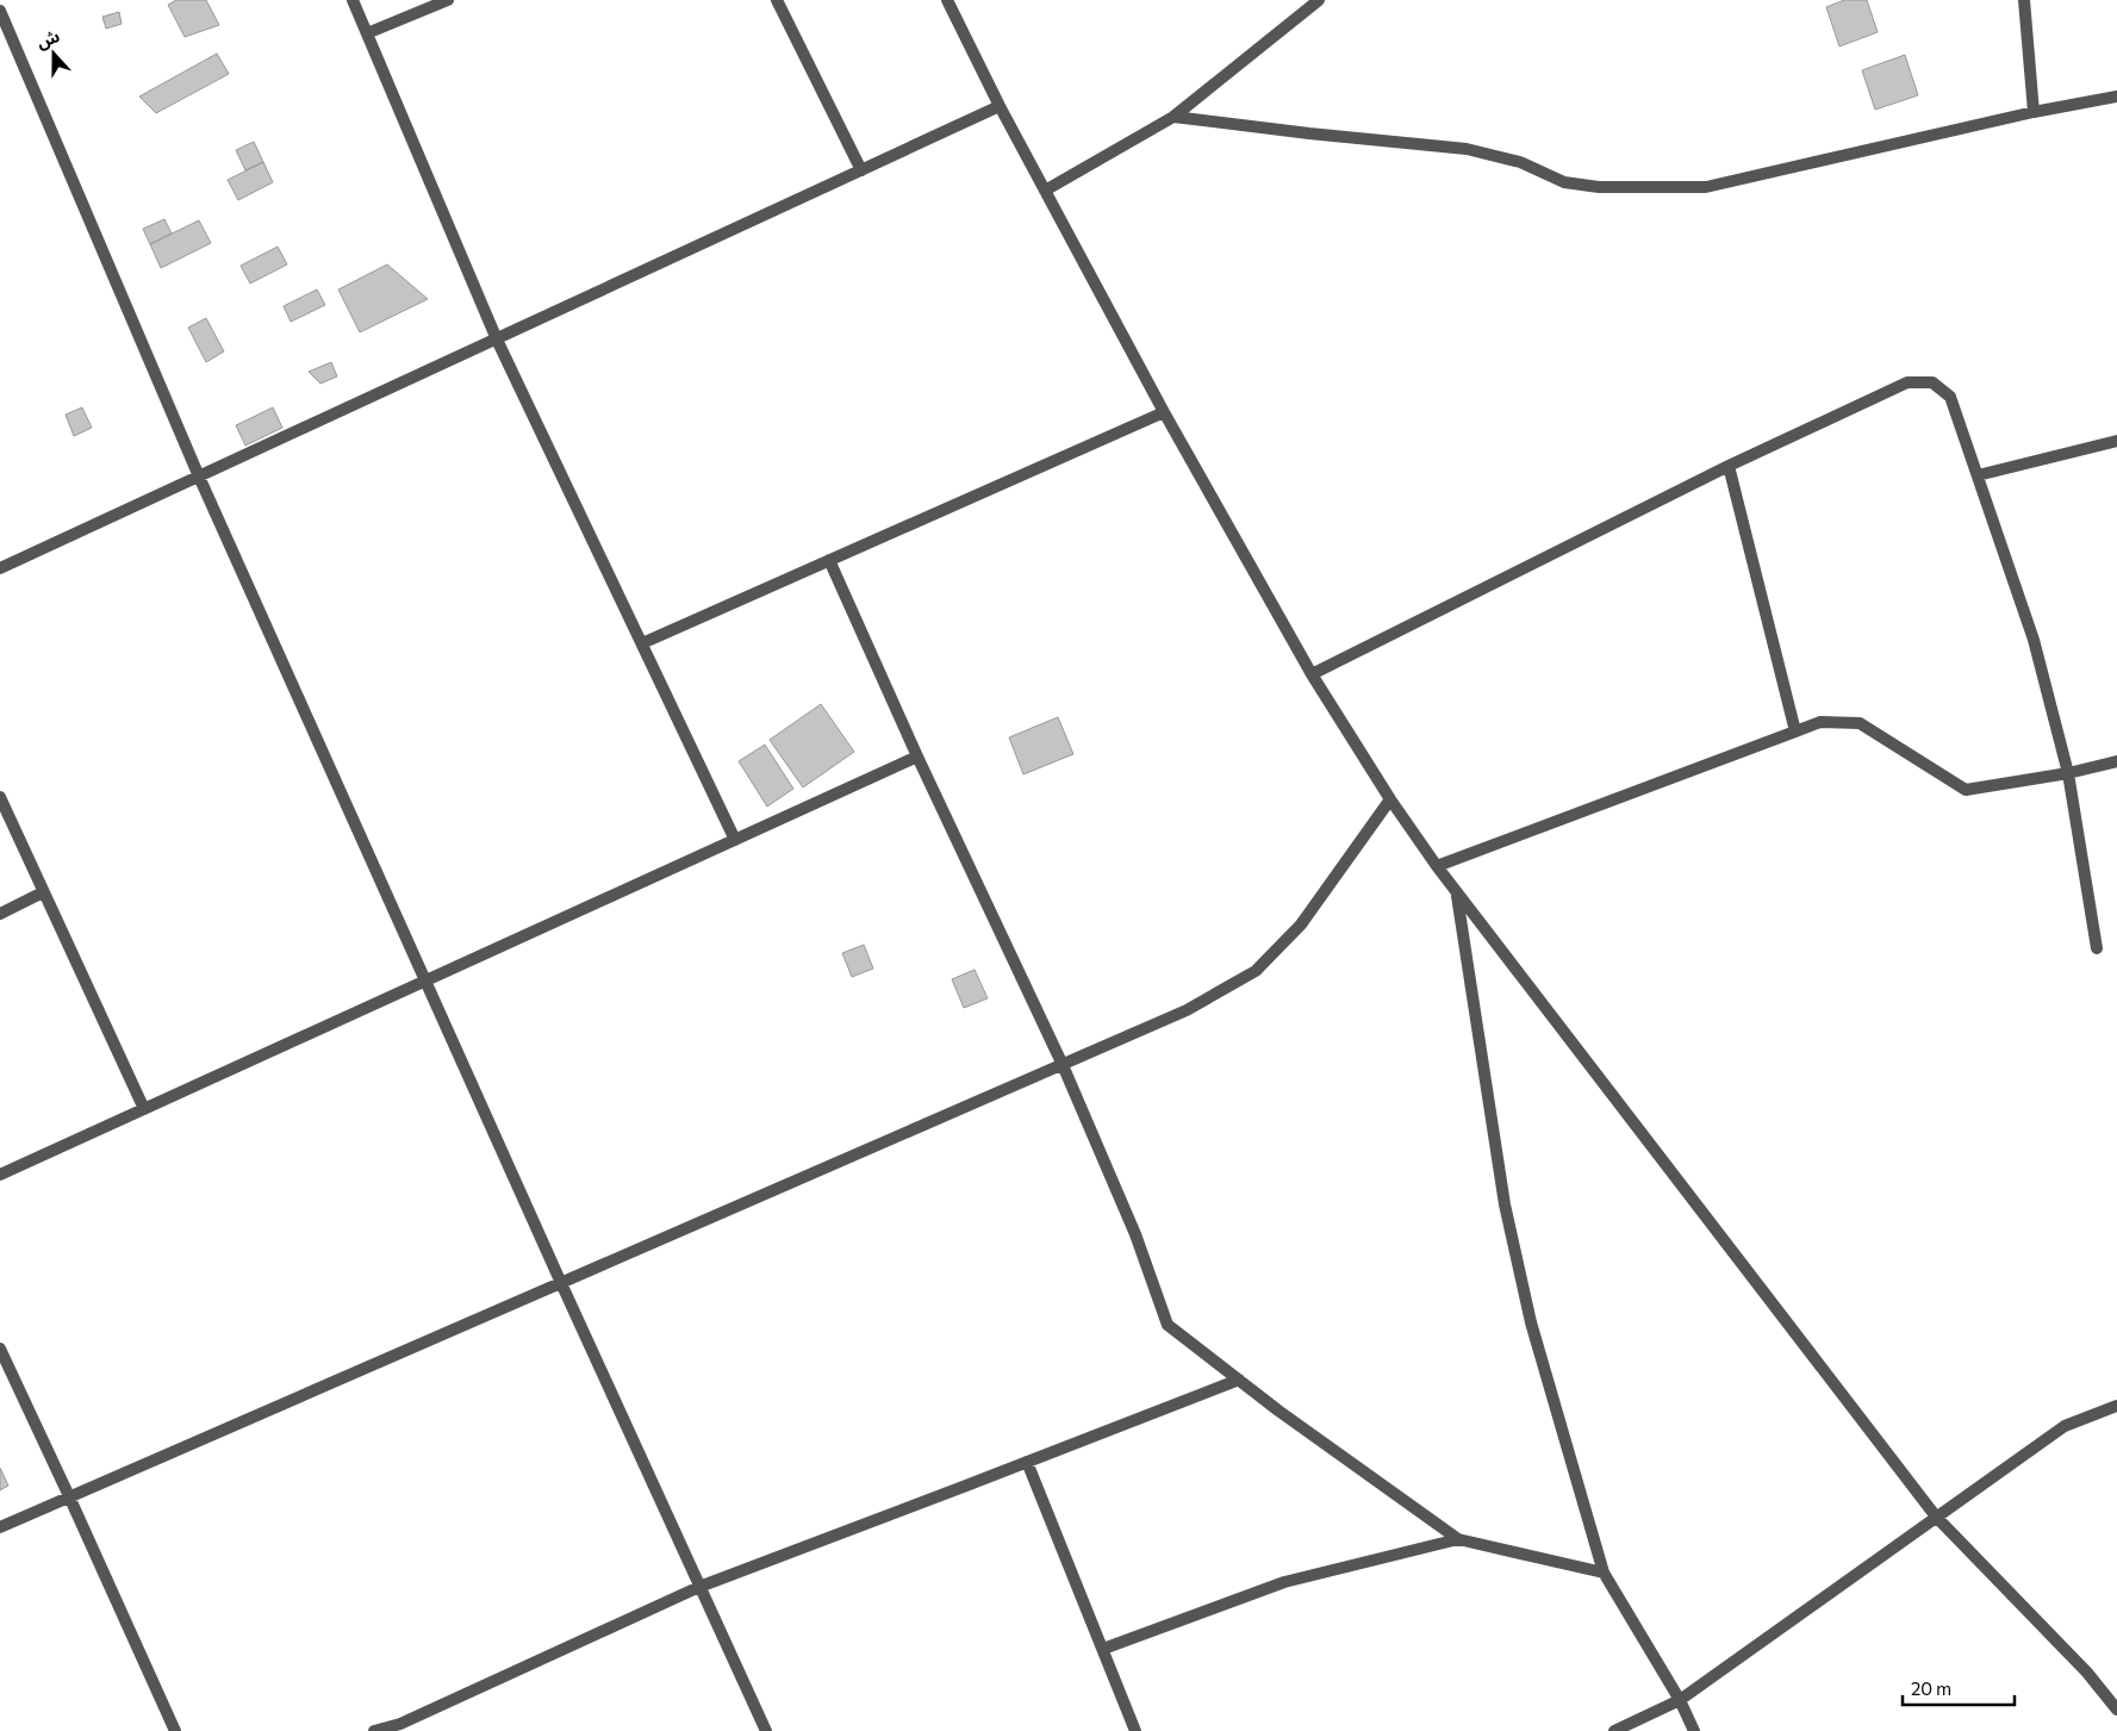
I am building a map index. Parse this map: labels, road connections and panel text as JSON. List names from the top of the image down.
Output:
{
  "scale_bar": "20 m",
  "north": "top"
}
